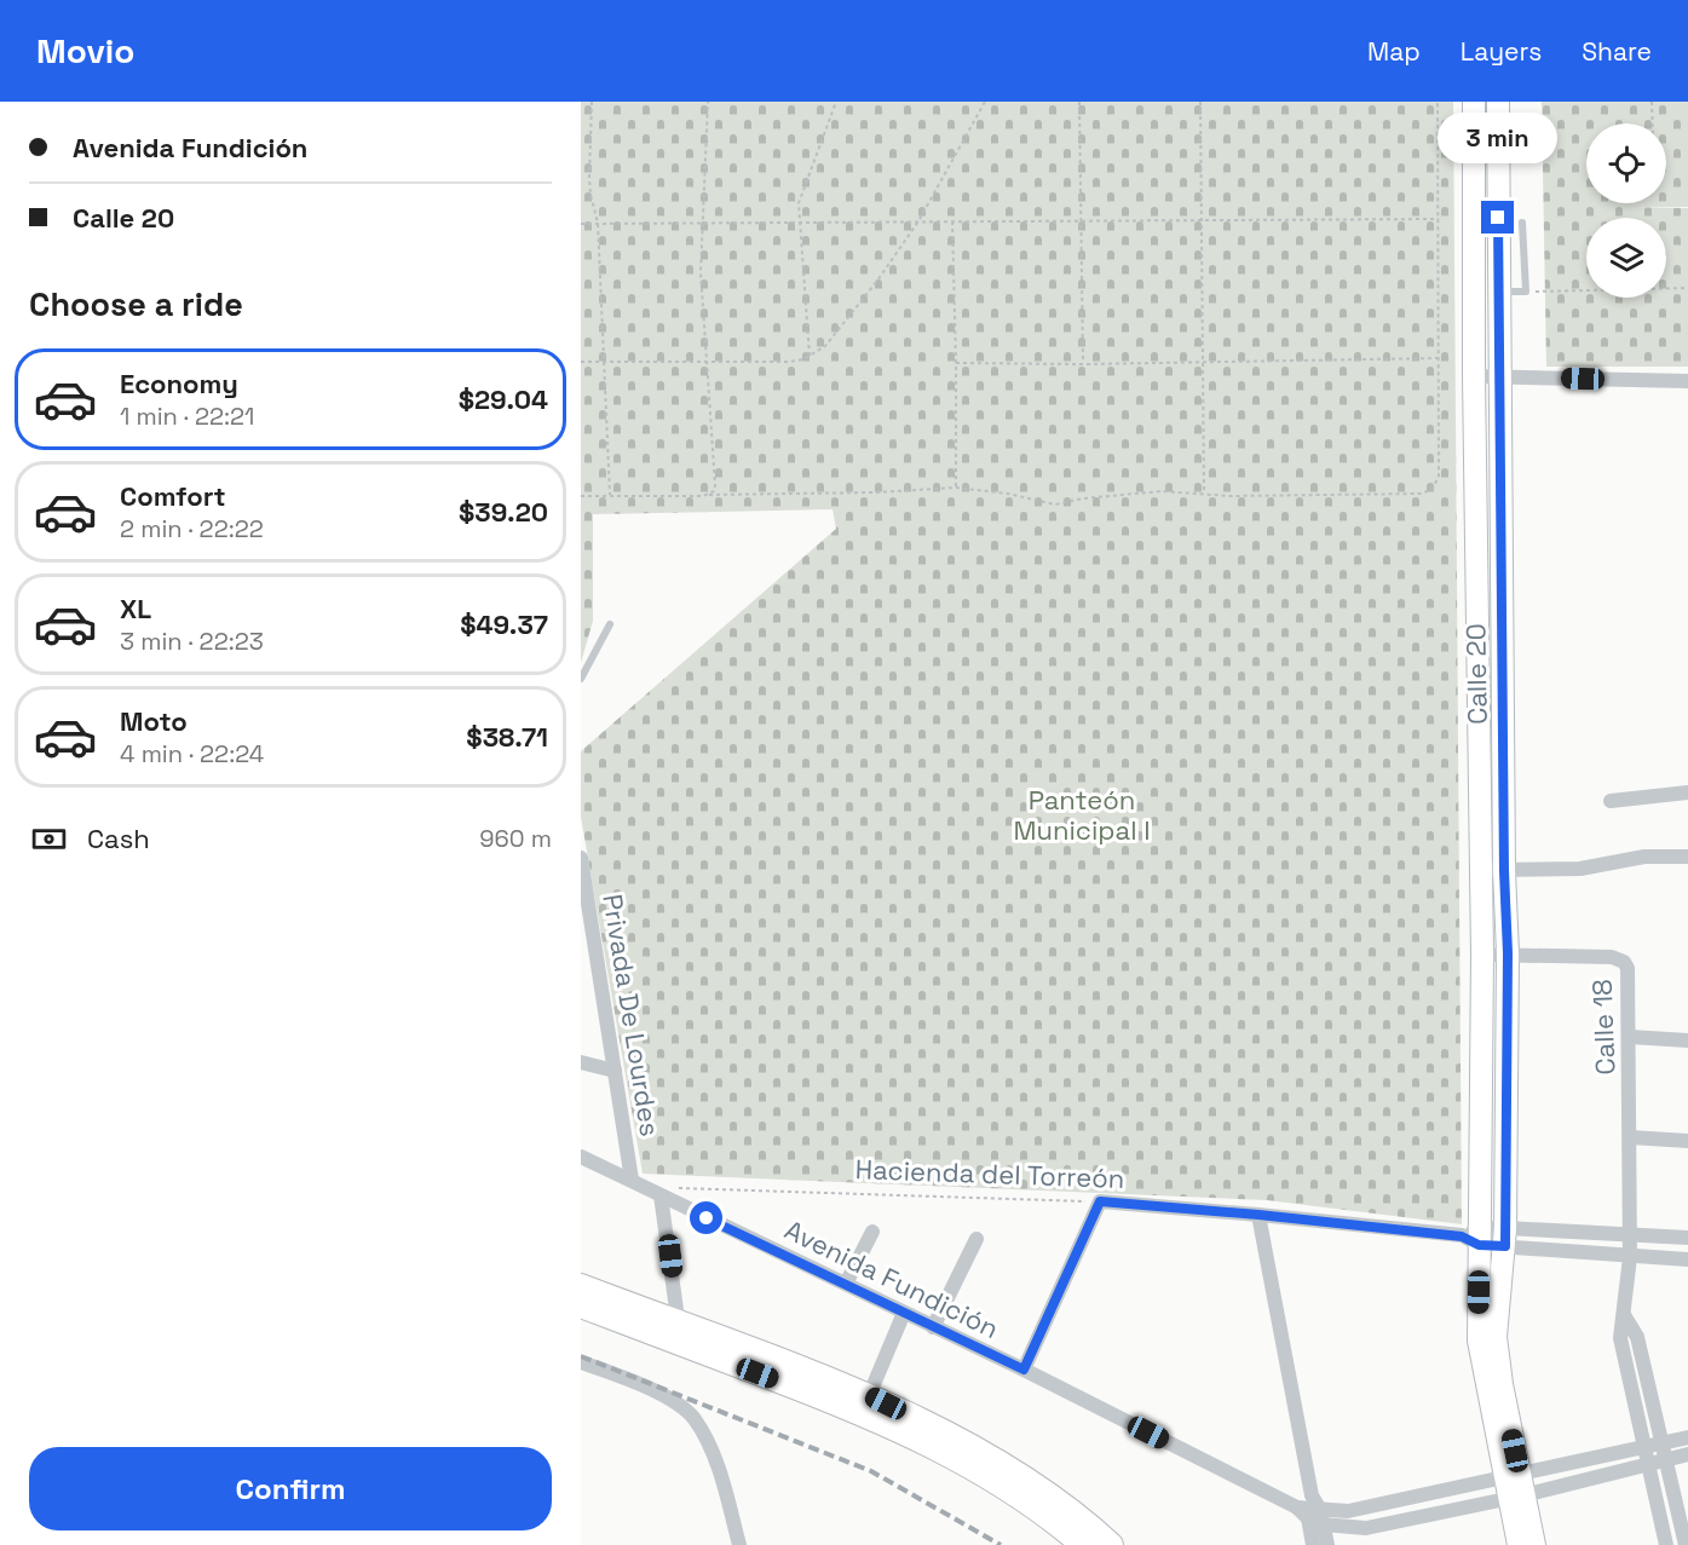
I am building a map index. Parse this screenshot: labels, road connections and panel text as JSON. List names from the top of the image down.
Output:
{
  "streets": {
    "main road": ["Calle 20"],
    "street": [
      "Privada De Lourdes",
      "Calle 18",
      "Hacienda del Torreón",
      "Avenida Fundición"
    ]
  },
  "crossings": [
    ["Calle 20", "Calle 18"],
    ["Calle 20", "Hacienda del Torreón"],
    ["Privada De Lourdes", "Avenida Fundición"]
  ],
  "parks": ["Panteón Municipal I"],
  "page": {
    "header": "Movio",
    "nav": ["Map", "Layers", "Share"],
    "banner": ["Avenida Fundición", "Calle 20"],
    "bubble": "3 min",
    "heading": "Choose a ride",
    "list": [
      {
        "name": "Economy",
        "note": "1 min · 22:21",
        "value": "$29.04"
      },
      {
        "name": "Comfort",
        "note": "2 min · 22:22",
        "value": "$39.20"
      },
      {
        "name": "XL",
        "note": "3 min · 22:23",
        "value": "$49.37"
      },
      {
        "name": "Moto",
        "note": "4 min · 22:24",
        "value": "$38.71"
      }
    ],
    "pay": ["Cash", "960 m"],
    "buttons": "Confirm"
  }
}
